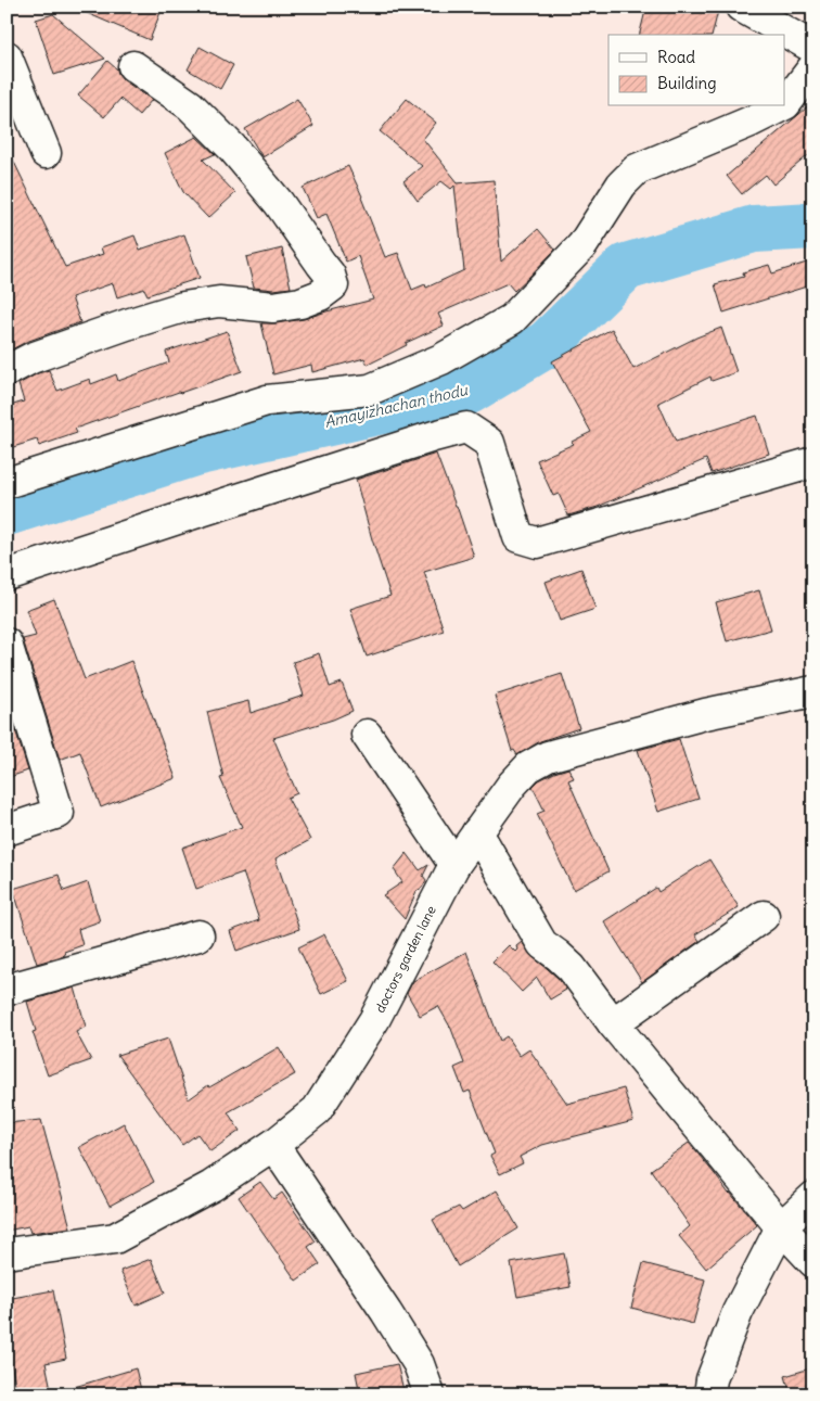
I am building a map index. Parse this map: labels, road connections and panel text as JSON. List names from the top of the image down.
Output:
{
  "streets": {
    "street": ["doctors garden lane"]
  },
  "water": ["Amayizhachan thodu"],
  "legend": ["Road", "Building"]
}
